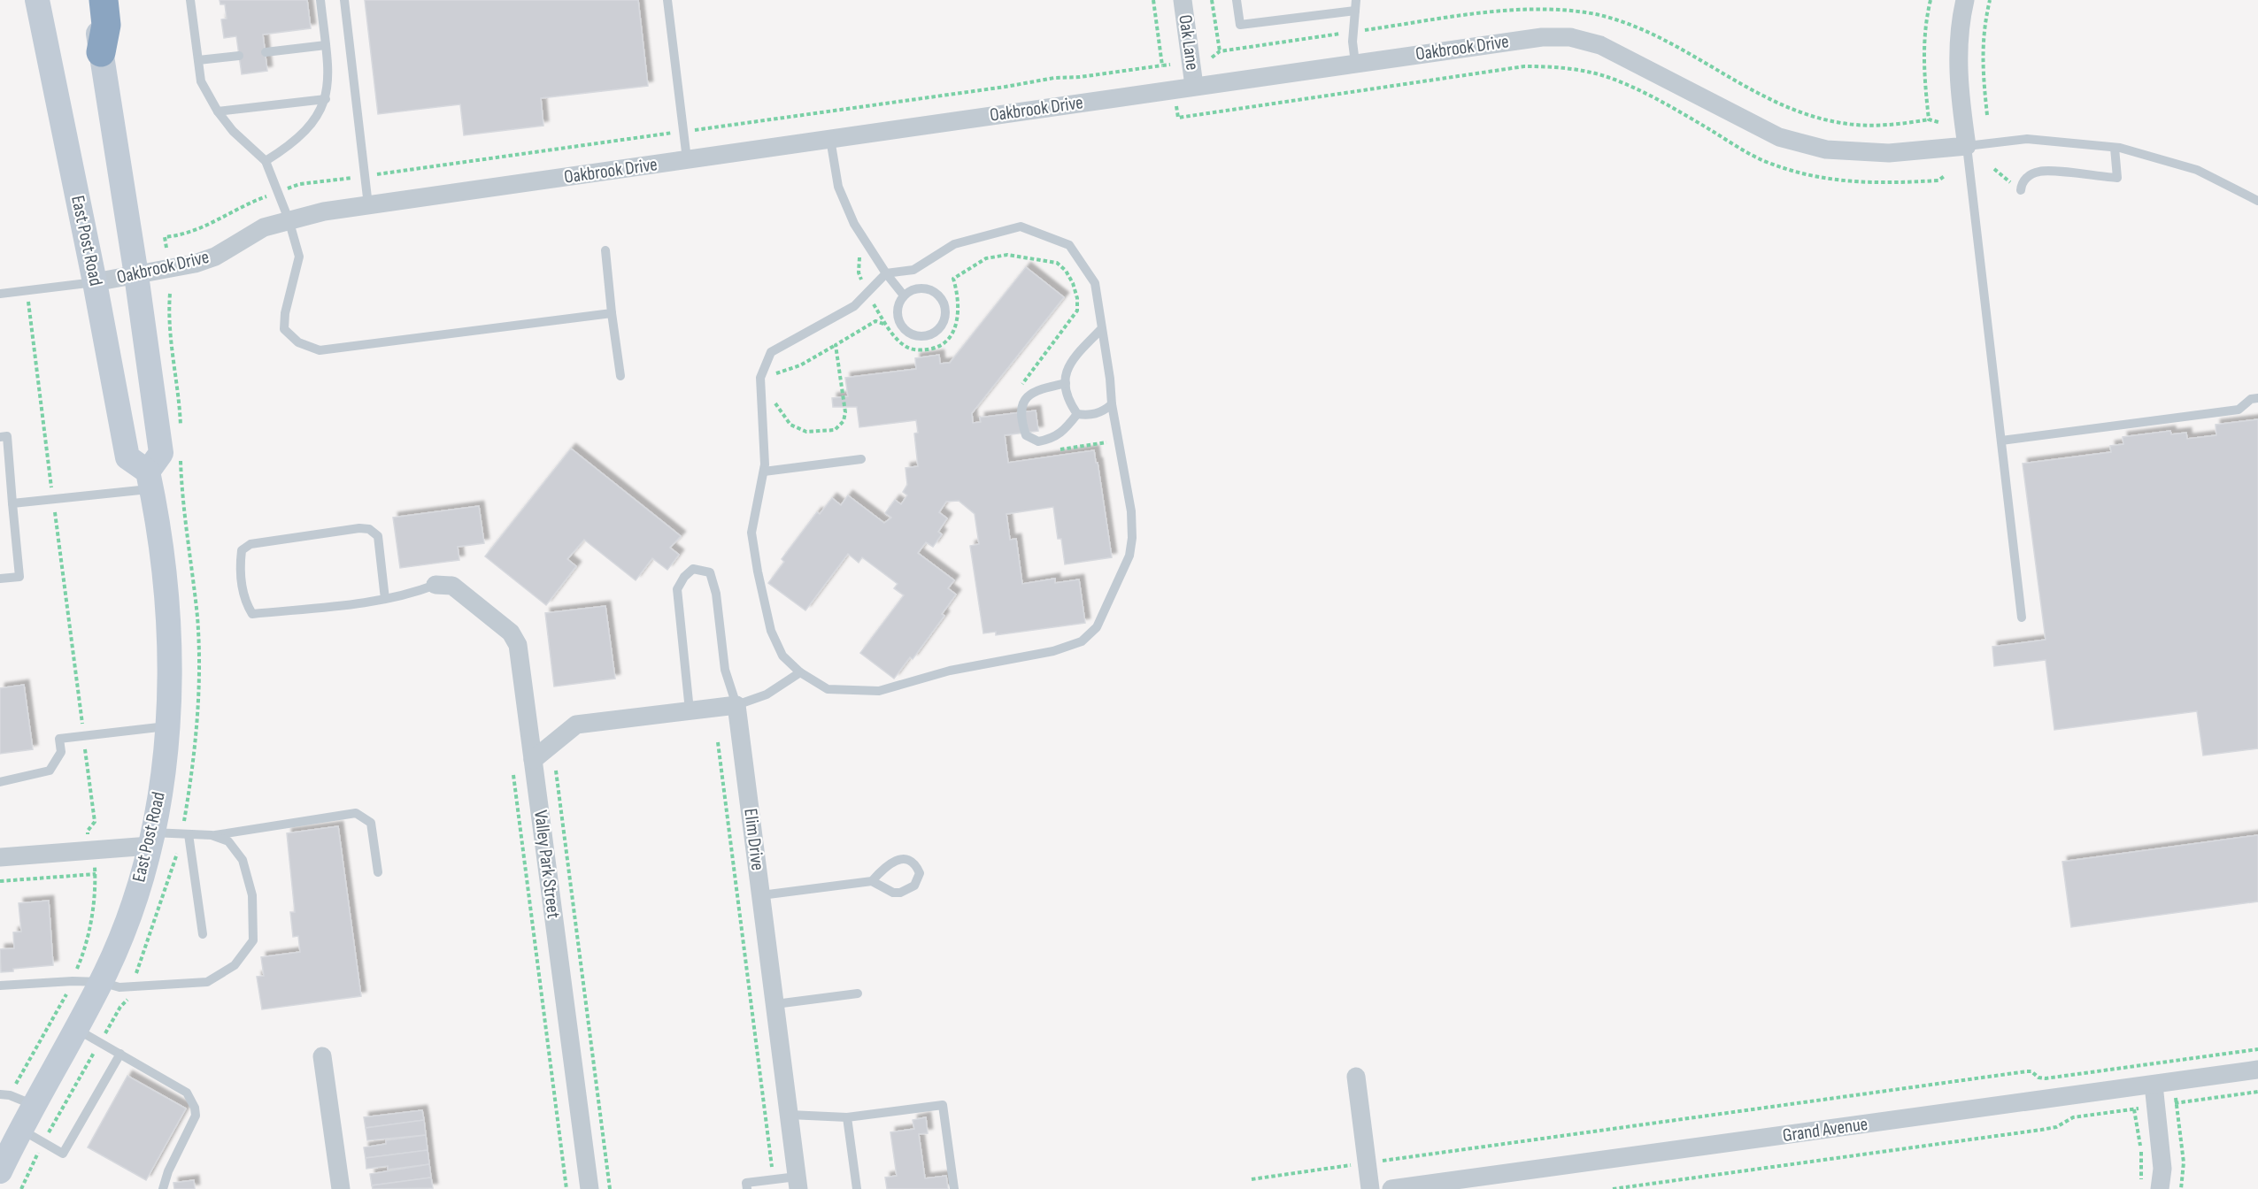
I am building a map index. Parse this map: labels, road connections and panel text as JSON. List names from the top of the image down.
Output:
{
  "streets": {
    "main road": ["East Post Road"],
    "street": [
      "Oak Lane",
      "Oakbrook Drive",
      "Elim Drive",
      "Valley Park Street",
      "Grand Avenue"
    ]
  },
  "crossings": [
    ["Oak Lane", "Oakbrook Drive"],
    ["Oakbrook Drive", "East Post Road"]
  ]
}
